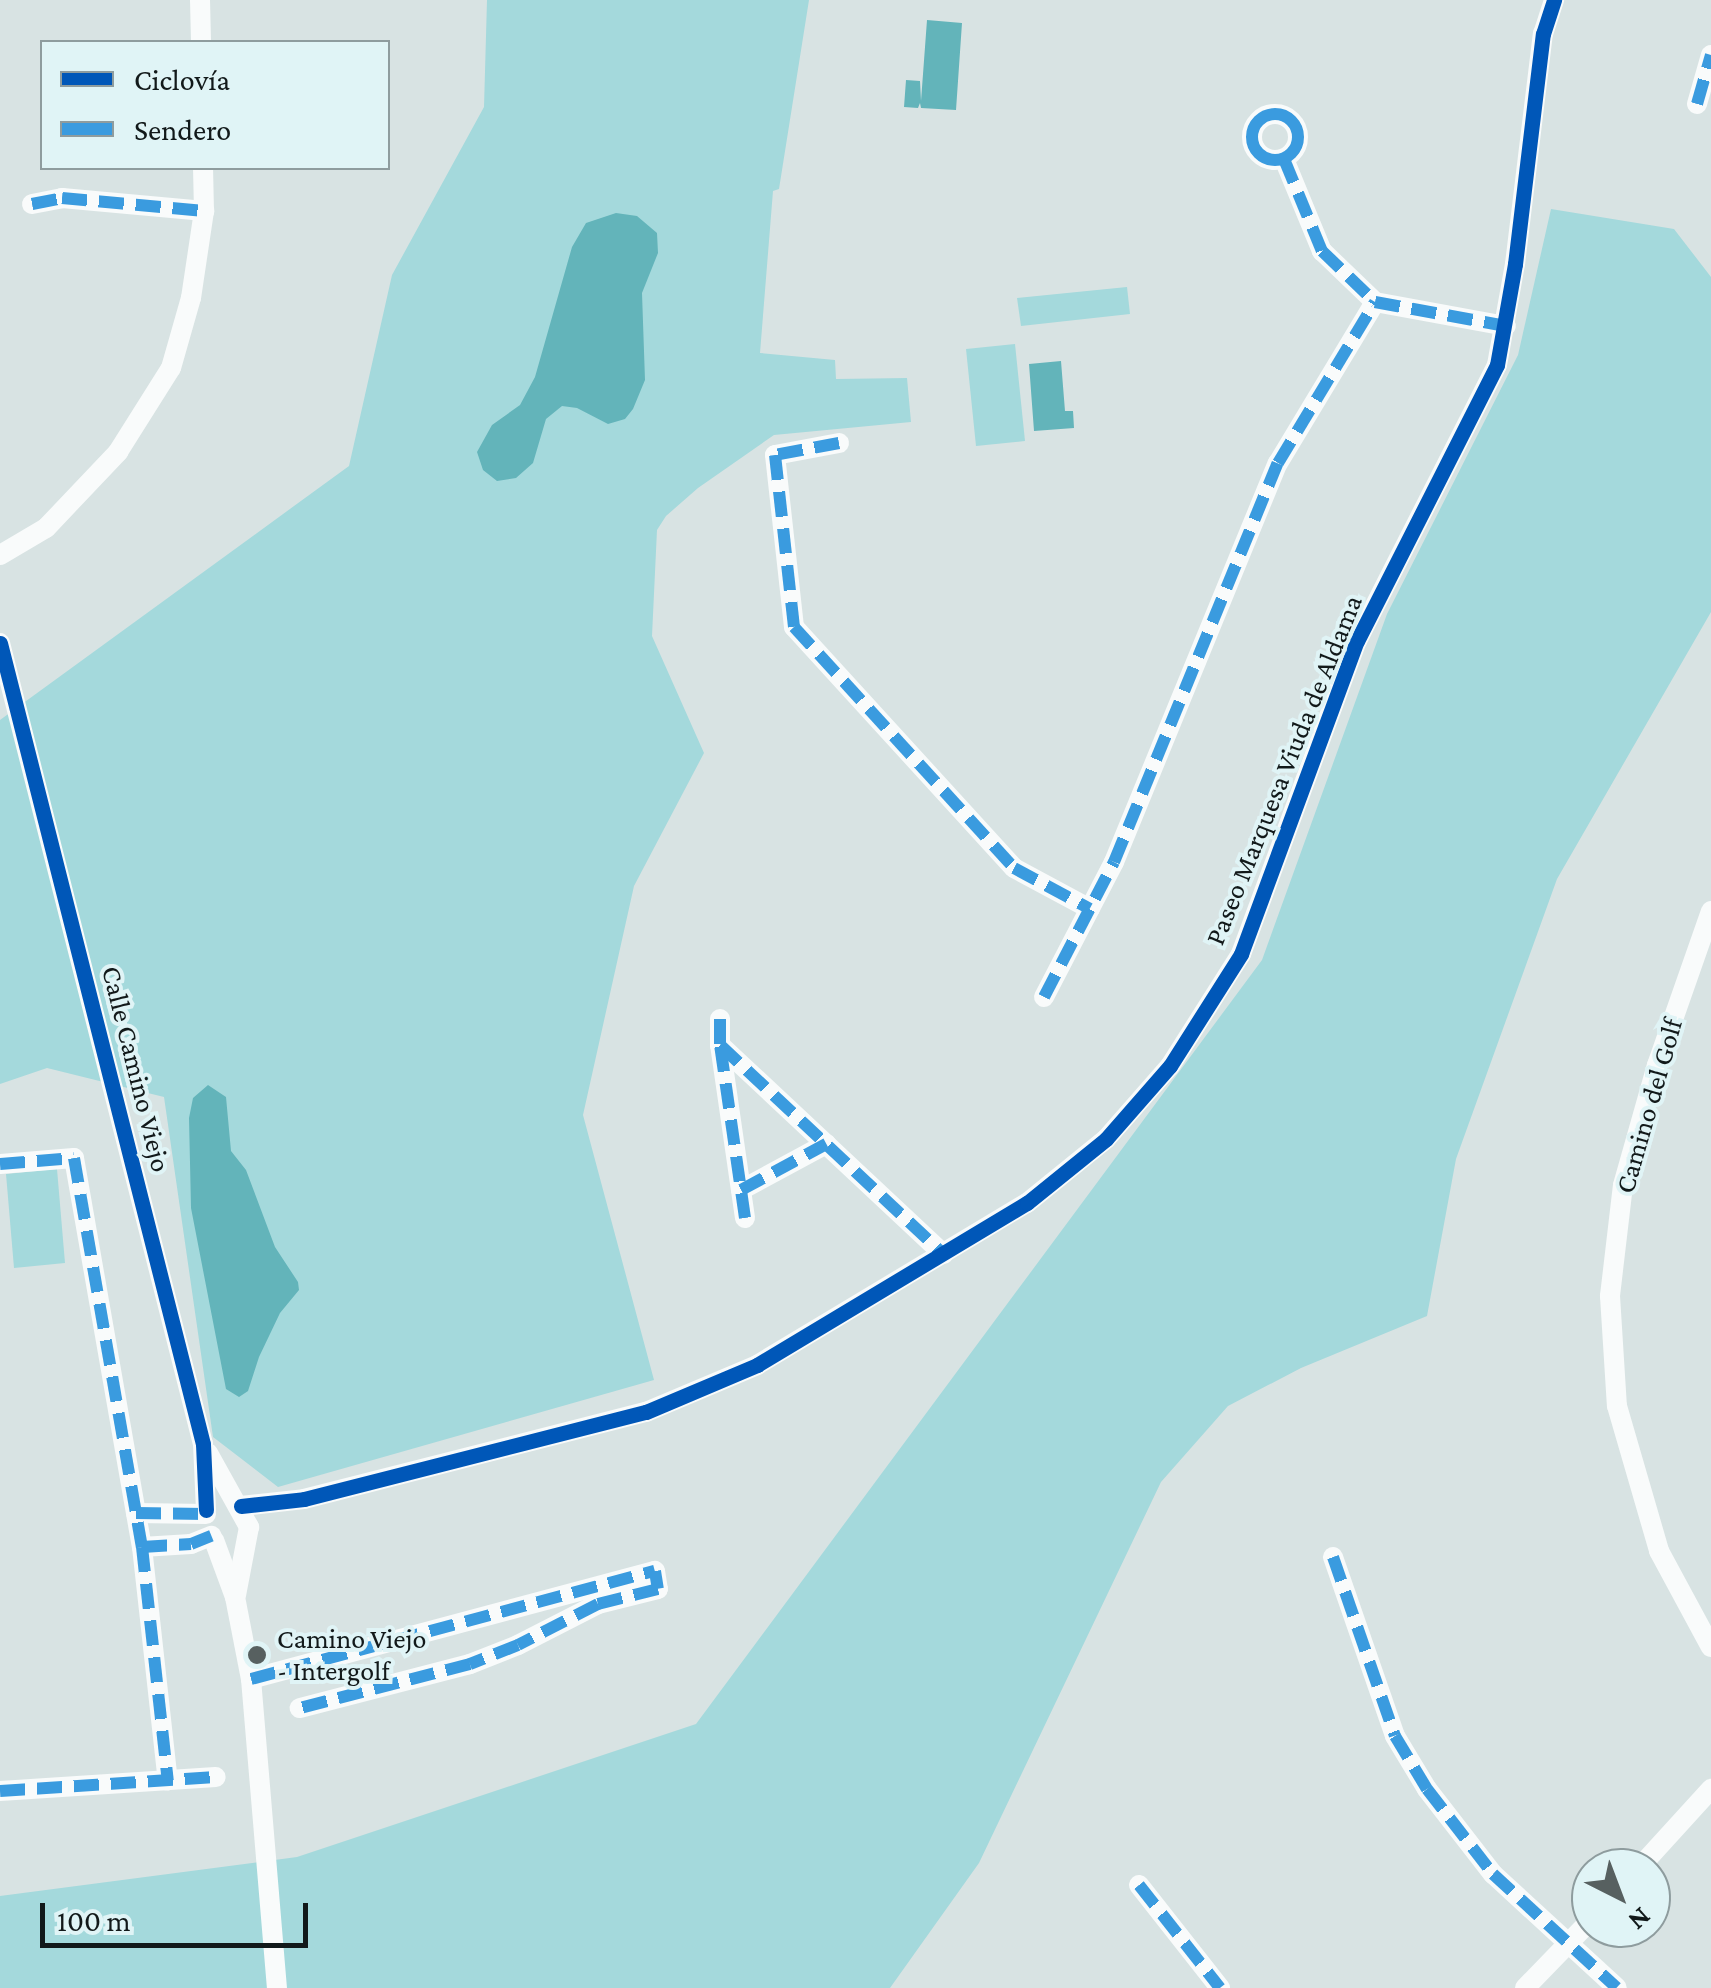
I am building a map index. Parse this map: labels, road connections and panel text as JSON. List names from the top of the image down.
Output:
{
  "streets": {
    "street": ["Paseo Marquesa Viuda de Aldama", "Calle Camino Viejo", "Camino del Golf"]
  },
  "crossings": [
    ["Paseo Marquesa Viuda de Aldama", "Calle Camino Viejo"]
  ],
  "places": ["Camino Viejo - Intergolf"],
  "legend": ["Ciclovía", "Sendero"],
  "scale_bar": "100 m",
  "north": "bottom right"
}
